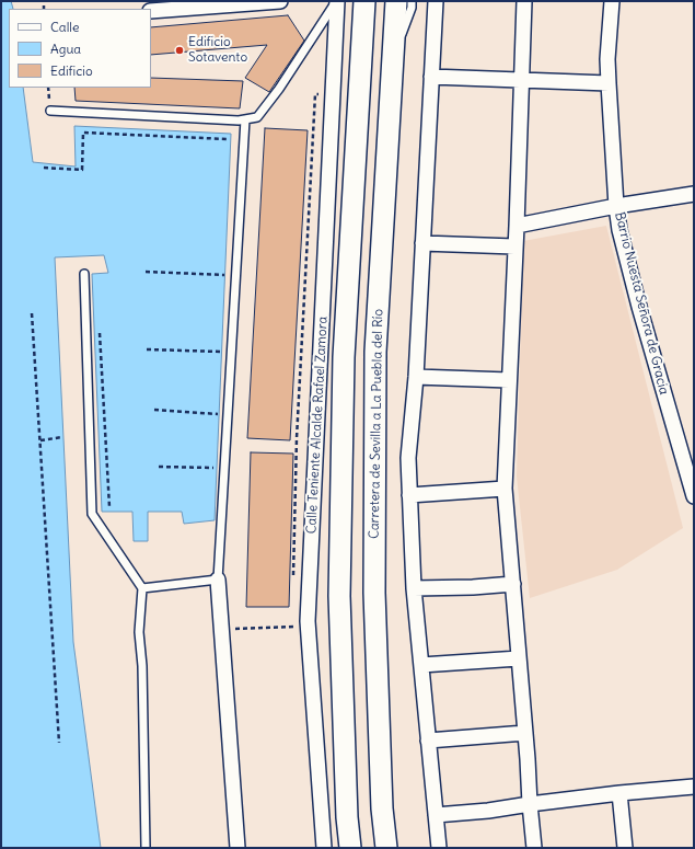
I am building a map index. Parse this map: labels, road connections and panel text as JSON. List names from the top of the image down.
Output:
{
  "streets": {
    "main road": ["Carretera de Sevilla a La Puebla del Río"],
    "street": ["Barrio Nuesta Señora de Gracia", "Calle Teniente Alcalde Rafael Zamora"]
  },
  "places": ["Edificio Sotavento"],
  "legend": ["Calle", "Agua", "Edificio"]
}
